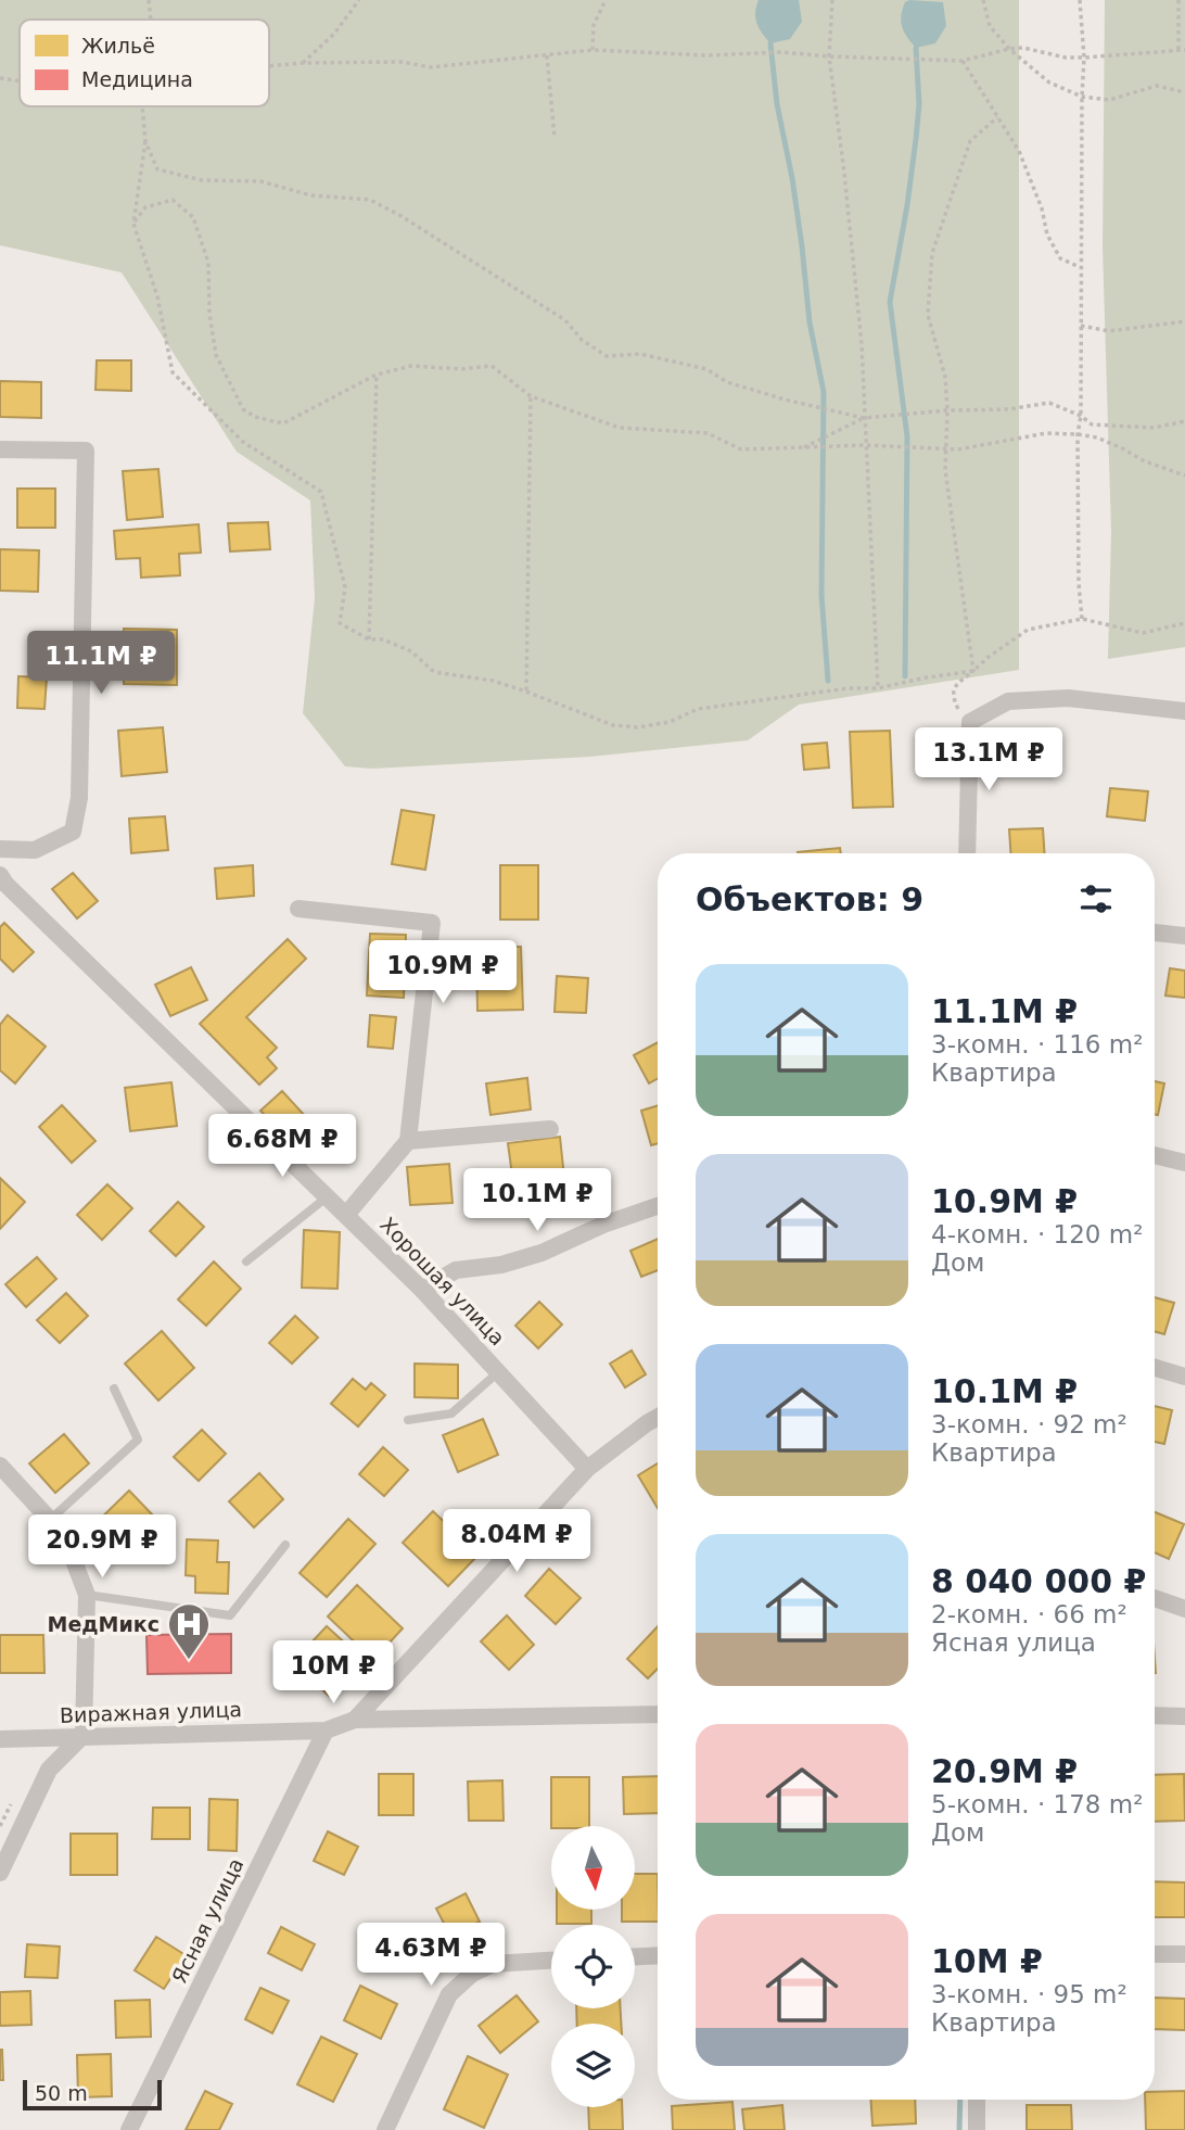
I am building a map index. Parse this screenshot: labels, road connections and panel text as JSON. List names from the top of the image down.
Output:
{
  "streets": {
    "street": ["Хорошая улица", "Виражная улица", "Ясная улица"]
  },
  "crossings": [
    ["Виражная улица", "Ясная улица"]
  ],
  "places": {
    "hospital": ["МедМикс"]
  },
  "legend": ["Жильё", "Медицина"],
  "scale_bar": "50 m",
  "north": "bottom",
  "page": {
    "price": [
      "11.1M ₽",
      "13.1M ₽",
      "10.9M ₽",
      "6.68M ₽",
      "10.1M ₽",
      "8.04M ₽",
      "20.9M ₽",
      "10M ₽",
      "4.63M ₽"
    ],
    "heading": "Объектов: 9",
    "list": [
      {
        "name": "11.1M ₽",
        "note": "3-комн. · 116 m² · Квартира"
      },
      {
        "name": "10.9M ₽",
        "note": "4-комн. · 120 m² · Дом"
      },
      {
        "name": "10.1M ₽",
        "note": "3-комн. · 92 m² · Квартира"
      },
      {
        "name": "8 040 000 ₽",
        "note": "2-комн. · 66 m² · Ясная улица"
      },
      {
        "name": "20.9M ₽",
        "note": "5-комн. · 178 m² · Дом"
      },
      {
        "name": "10M ₽",
        "note": "3-комн. · 95 m² · Квартира"
      }
    ],
    "scale": "50 m"
  }
}
